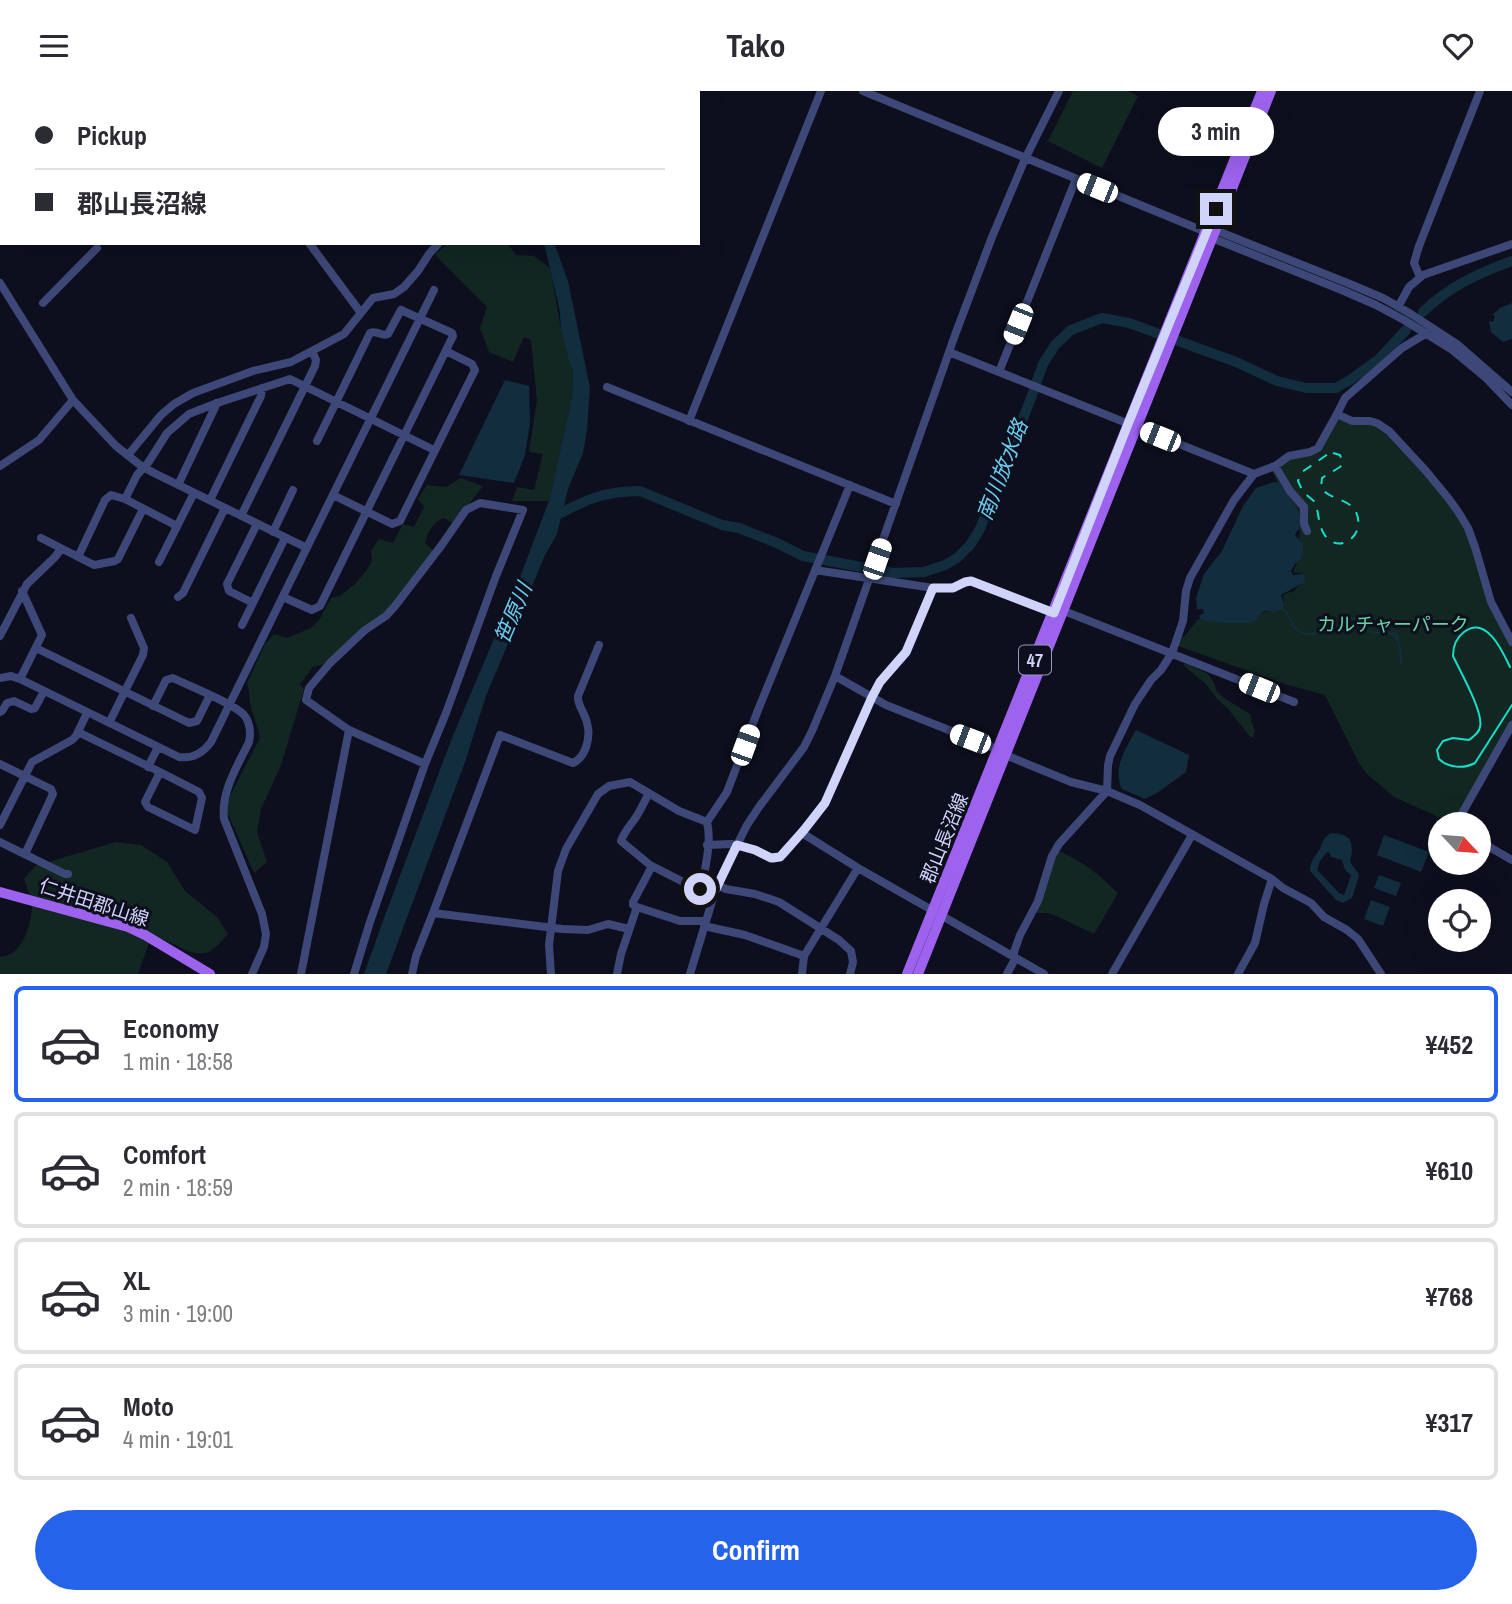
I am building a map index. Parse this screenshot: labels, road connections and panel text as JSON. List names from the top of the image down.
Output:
{
  "streets": {
    "main road": ["47", "郡山長沼線", "仁井田郡山線"]
  },
  "water": ["南川放水路", "笹原川"],
  "parks": ["カルチャーパーク"],
  "north": "bottom right",
  "page": {
    "header": "Tako",
    "banner": ["Pickup", "郡山長沼線"],
    "bubble": "3 min",
    "list": [
      {
        "name": "Economy",
        "note": "1 min · 18:58",
        "value": "¥452"
      },
      {
        "name": "Comfort",
        "note": "2 min · 18:59",
        "value": "¥610"
      },
      {
        "name": "XL",
        "note": "3 min · 19:00",
        "value": "¥768"
      },
      {
        "name": "Moto",
        "note": "4 min · 19:01",
        "value": "¥317"
      }
    ],
    "buttons": "Confirm"
  }
}
